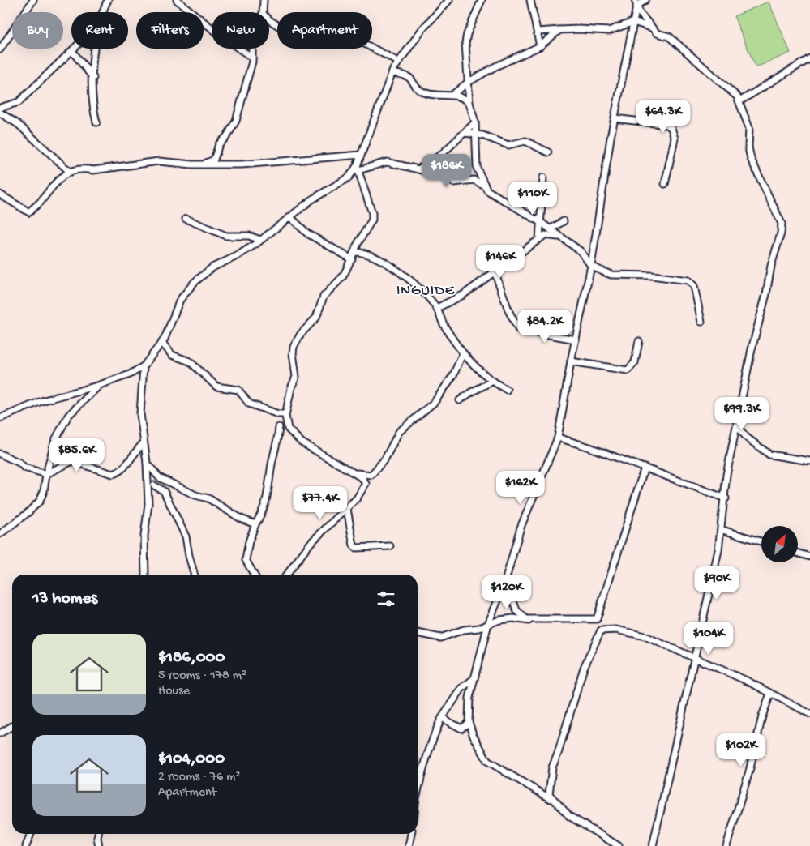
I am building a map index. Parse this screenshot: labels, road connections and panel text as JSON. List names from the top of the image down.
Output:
{
  "districts": ["INGUIDE"],
  "north": "top right",
  "page": {
    "chip": [
      "Buy",
      "Rent",
      "Filters",
      "New",
      "Apartment"
    ],
    "price": [
      "$64.3K",
      "$186K",
      "$110K",
      "$146K",
      "$84.2K",
      "$99.3K",
      "$85.6K",
      "$162K",
      "$77.4K",
      "$90K",
      "$120K",
      "$104K",
      "$102K"
    ],
    "heading": "13 homes",
    "list": [
      {
        "name": "$186,000",
        "note": "5 rooms · 178 m² · House"
      },
      {
        "name": "$104,000",
        "note": "2 rooms · 76 m² · Apartment"
      }
    ]
  }
}
